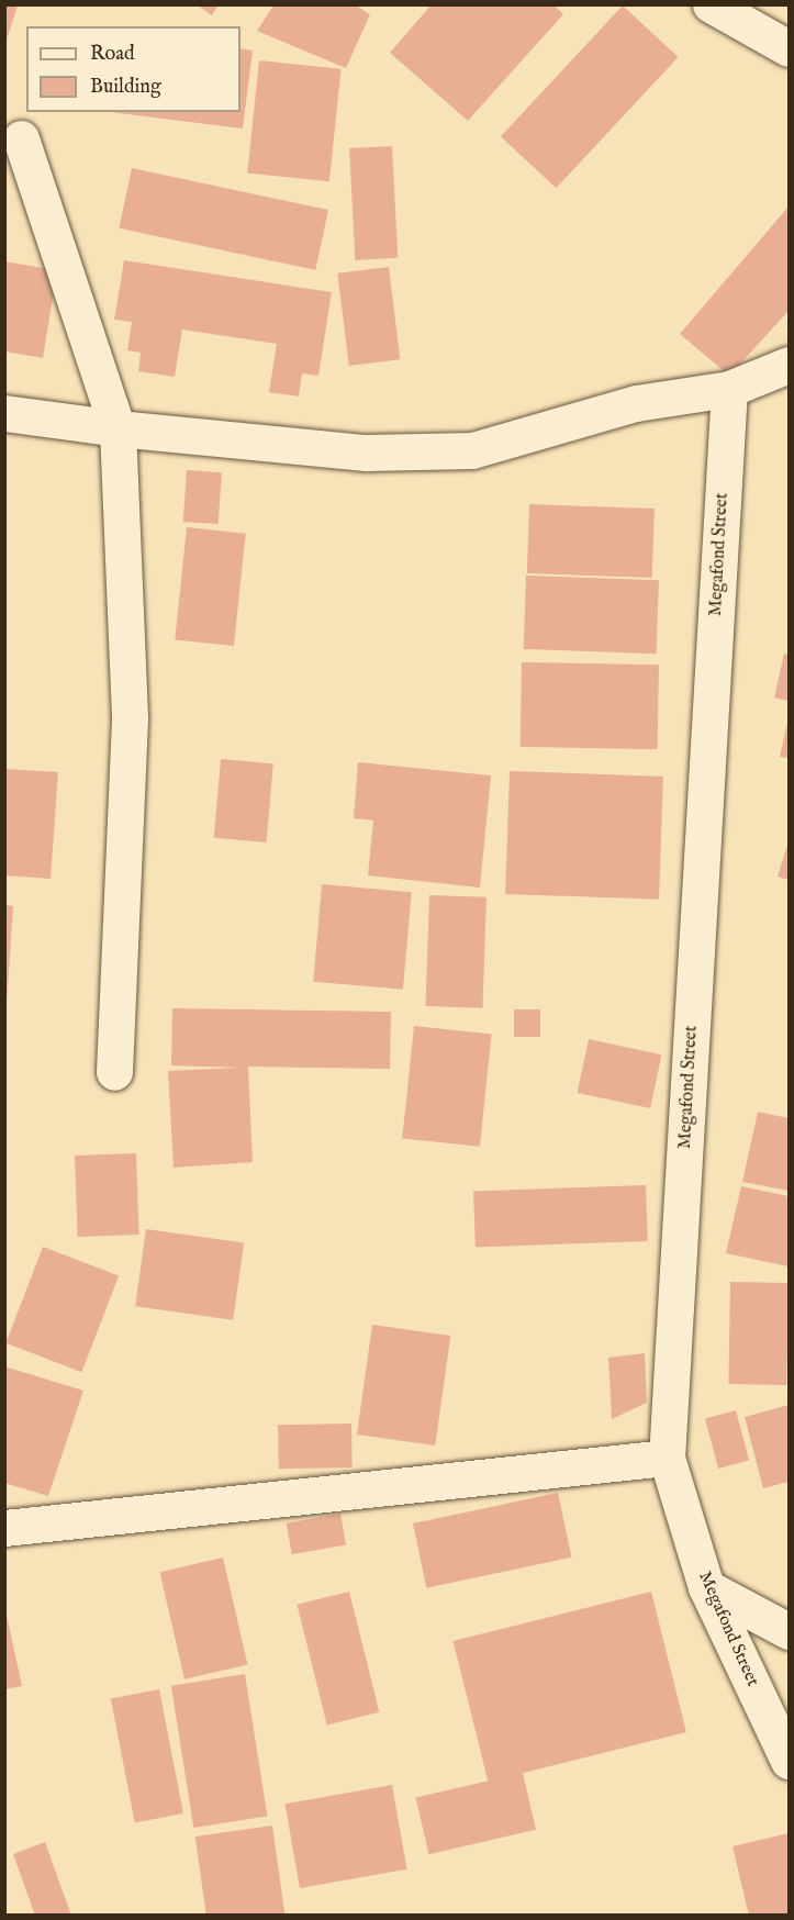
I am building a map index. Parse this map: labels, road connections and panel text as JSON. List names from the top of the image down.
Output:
{
  "streets": {
    "street": ["Megafond Street"]
  },
  "legend": ["Road", "Building"]
}
